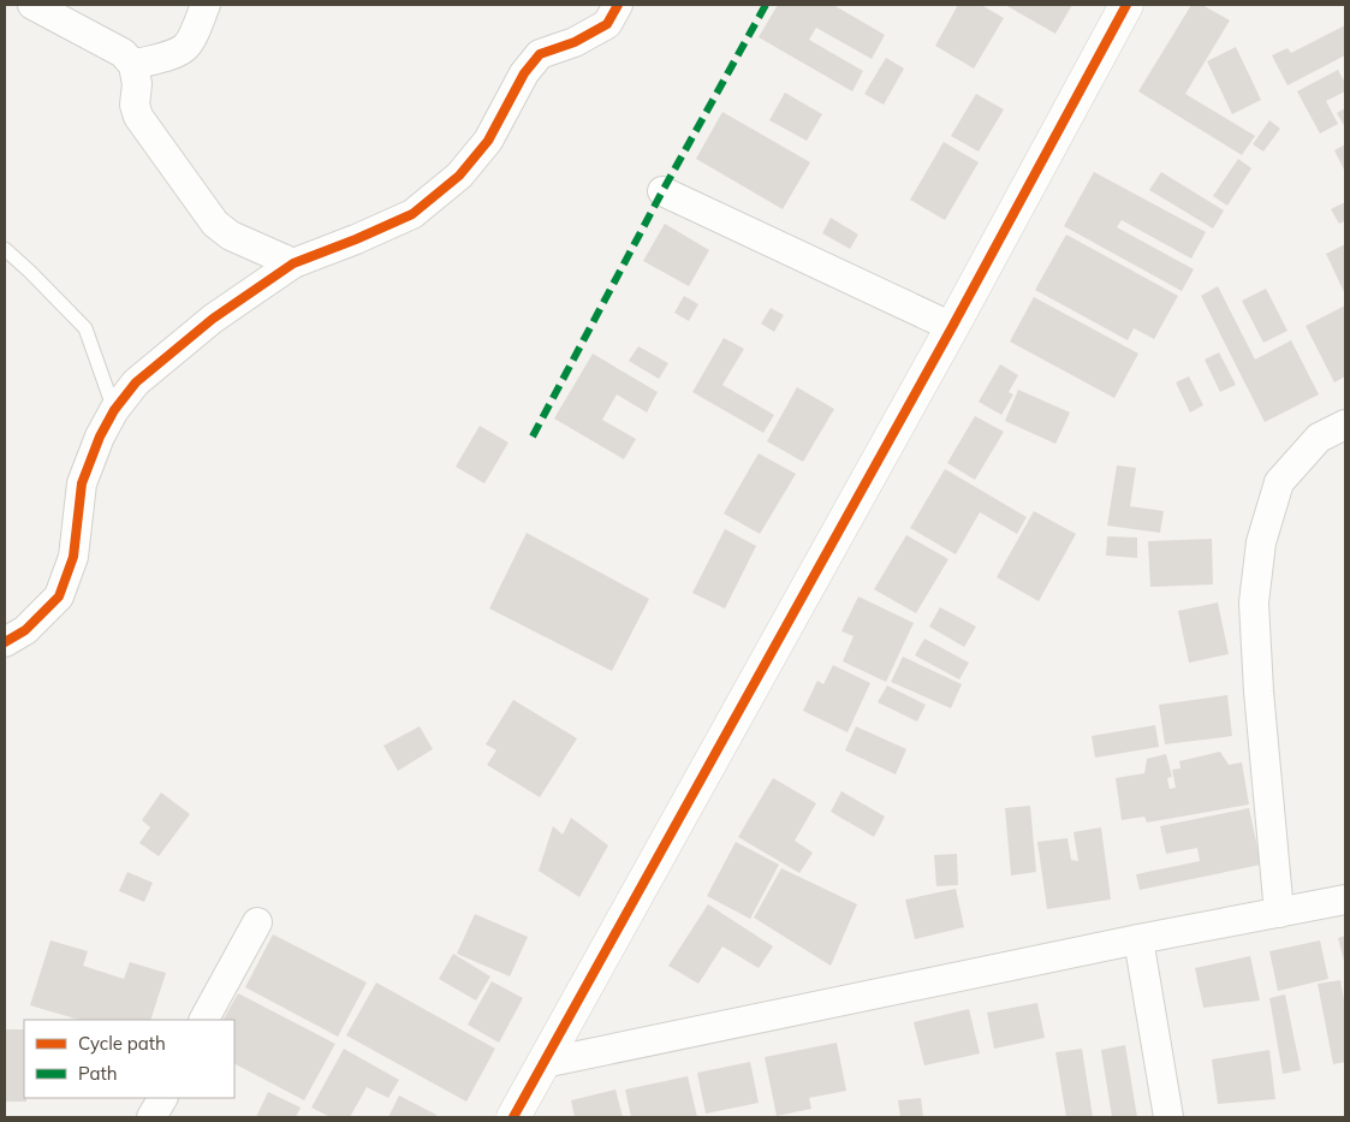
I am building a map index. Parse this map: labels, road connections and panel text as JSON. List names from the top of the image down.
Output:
{
  "legend": ["Cycle path", "Path"]
}
